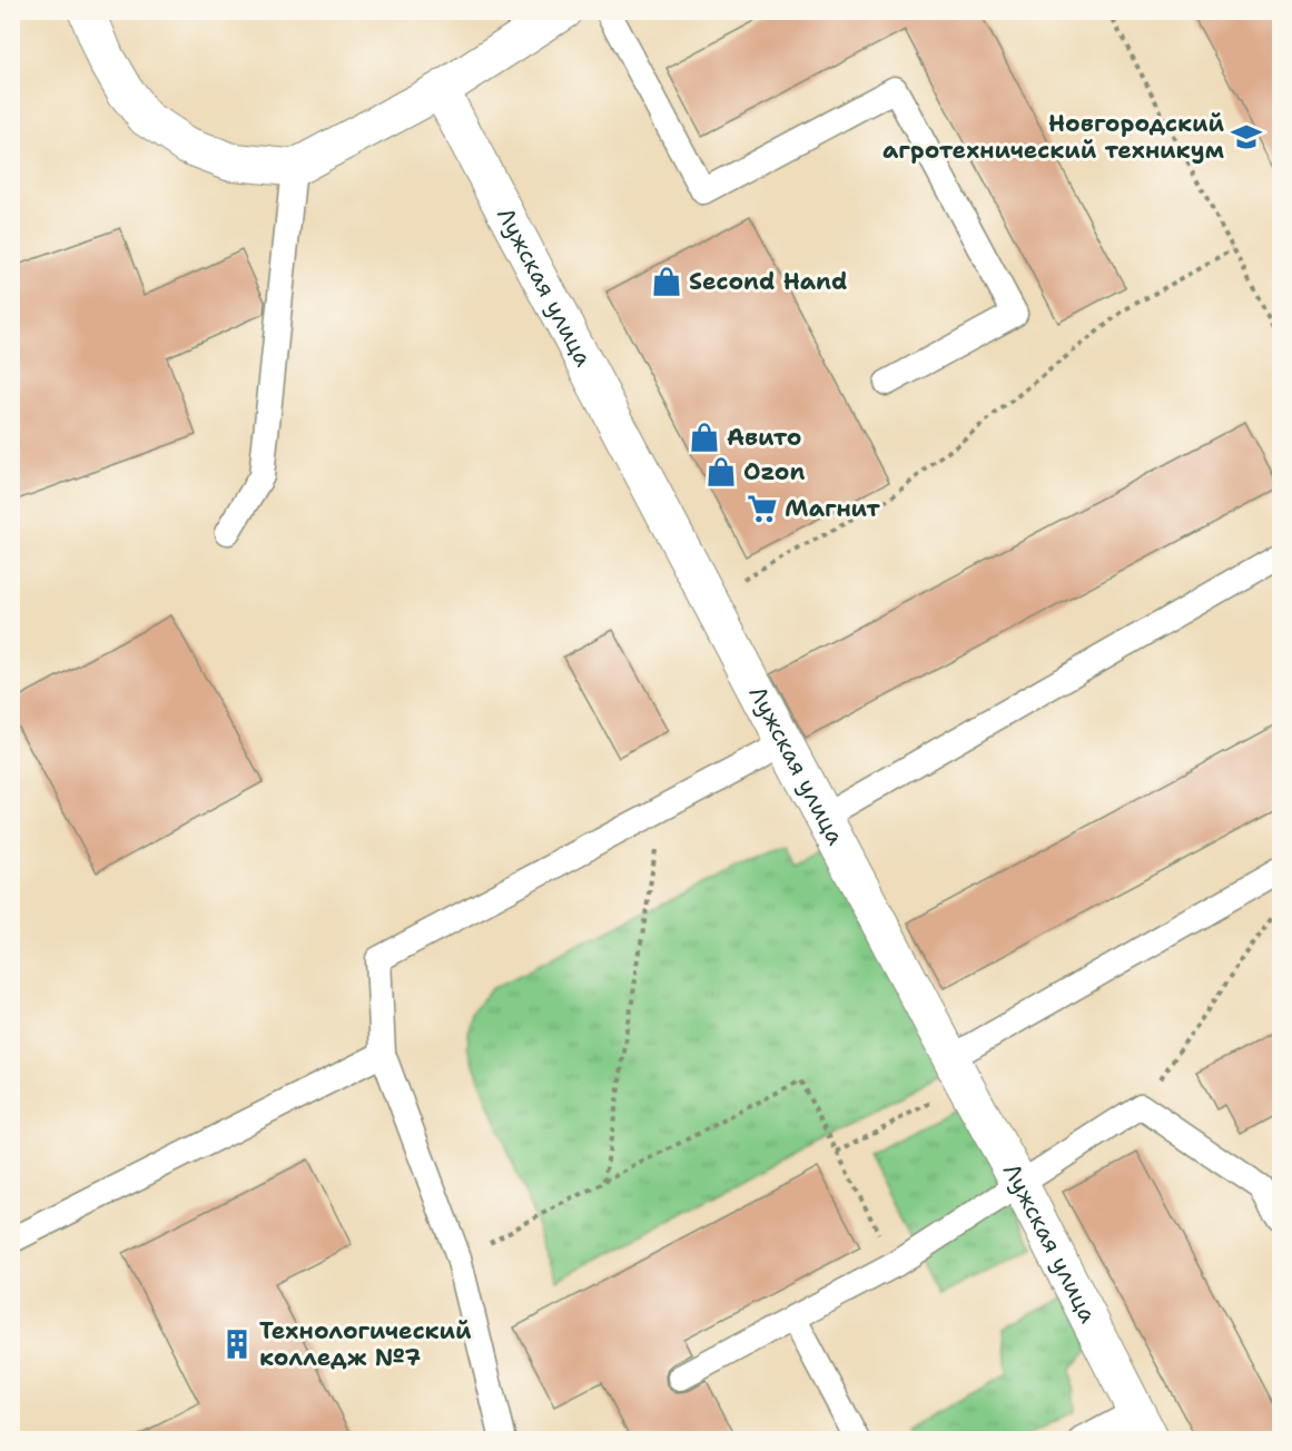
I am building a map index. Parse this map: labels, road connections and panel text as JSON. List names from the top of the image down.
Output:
{
  "streets": {
    "street": ["Лужская улица"]
  },
  "places": {
    "school or university": ["Новгородский агротехнический техникум"],
    "shop": ["Second Hand", "Авито", "Ozon"],
    "supermarket": ["Магнит"],
    "building": ["Технологический колледж №7"]
  }
}
